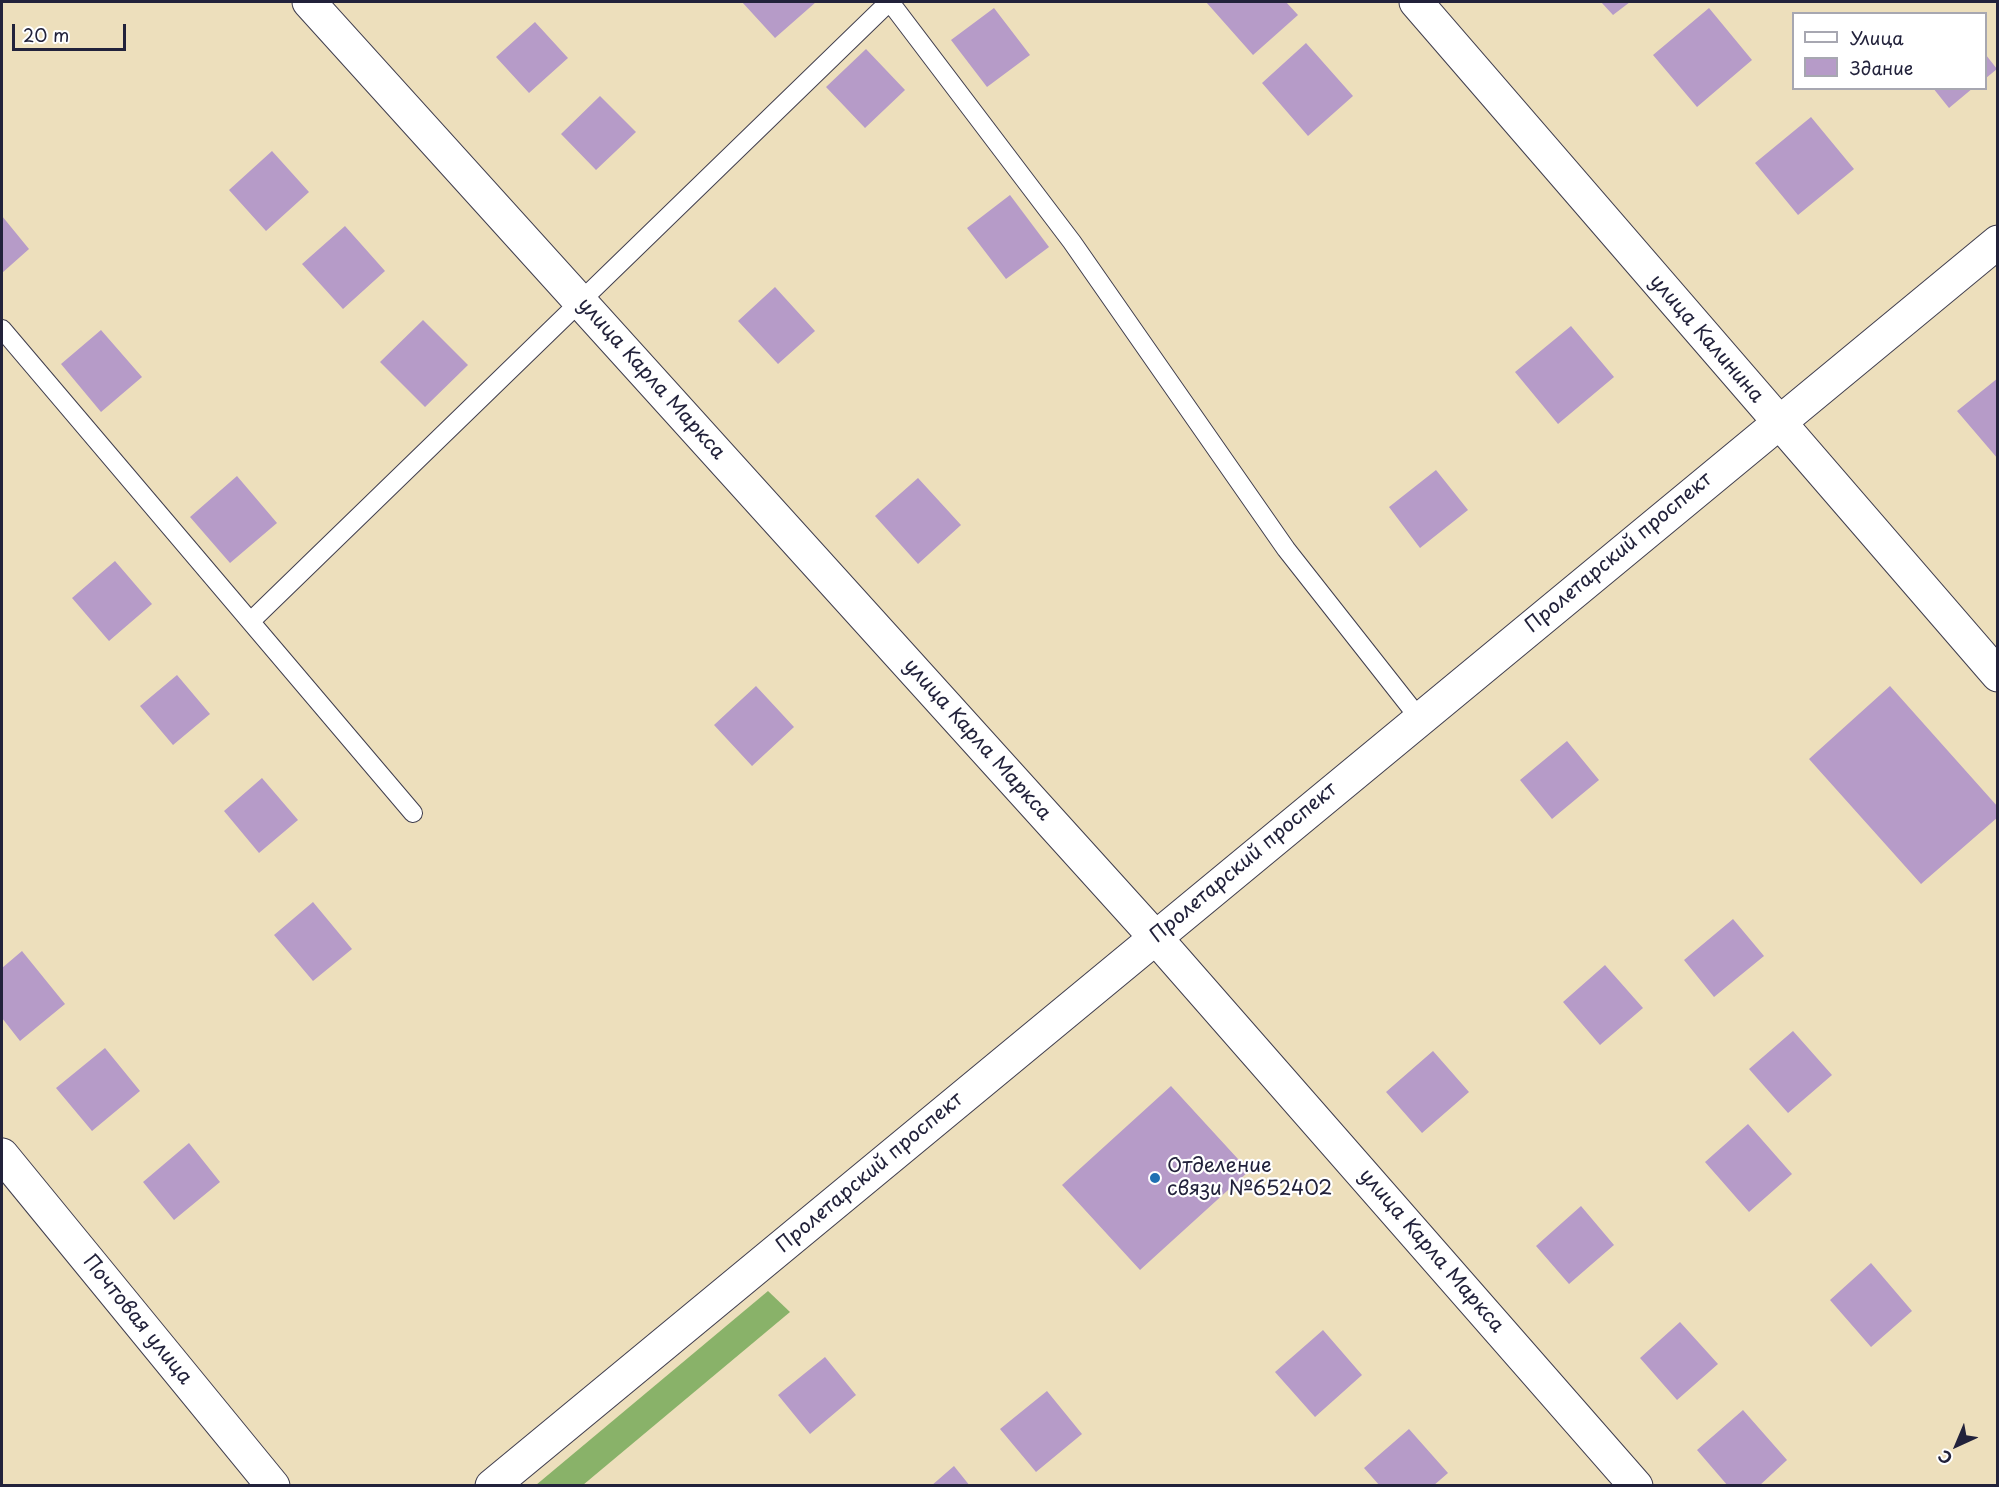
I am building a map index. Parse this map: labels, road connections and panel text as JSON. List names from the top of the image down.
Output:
{
  "streets": {
    "street": [
      "улица Калинина",
      "улица Карла Маркса",
      "Пролетарский проспект",
      "Почтовая улица"
    ]
  },
  "crossings": [
    ["улица Калинина", "Пролетарский проспект"],
    ["улица Карла Маркса", "Пролетарский проспект"]
  ],
  "places": ["Отделение связи №652402"],
  "legend": ["Улица", "Здание"],
  "scale_bar": "20 m",
  "north": "bottom left"
}
